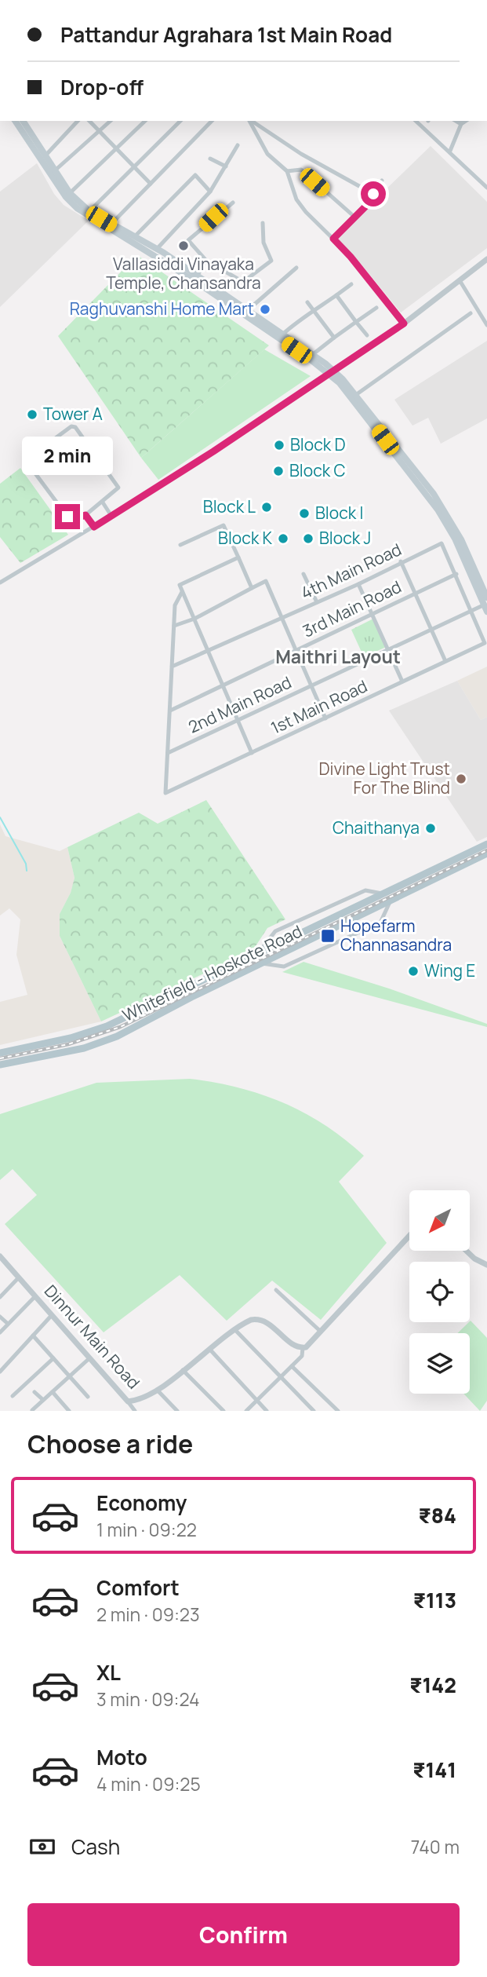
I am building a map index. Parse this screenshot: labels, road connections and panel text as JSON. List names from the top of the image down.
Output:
{
  "streets": {
    "main road": ["Whitefield - Hoskote Road"],
    "street": [
      "4th Main Road",
      "3rd Main Road",
      "2nd Main Road",
      "1st Main Road",
      "Dinnur Main Road"
    ]
  },
  "crossings": [
    ["4th Main Road", "3rd Main Road"],
    ["4th Main Road", "2nd Main Road"],
    ["4th Main Road", "1st Main Road"],
    ["2nd Main Road", "1st Main Road"]
  ],
  "districts": ["Maithri Layout"],
  "places": {
    "other": [
      "Vallasiddi Vinayaka Temple, Chansandra",
      "Raghuvanshi Home Mart",
      "Tower A",
      "Block D",
      "Block C",
      "Block L",
      "Block I",
      "Block K",
      "Block J",
      "Divine Light Trust For The Blind",
      "Chaithanya",
      "Wing E"
    ],
    "transit": ["Hopefarm Channasandra"]
  },
  "north": "bottom left",
  "page": {
    "banner": ["Pattandur Agrahara 1st Main Road", "Drop-off"],
    "bubble": "2 min",
    "heading": "Choose a ride",
    "list": [
      {
        "name": "Economy",
        "note": "1 min · 09:22",
        "value": "₹84"
      },
      {
        "name": "Comfort",
        "note": "2 min · 09:23",
        "value": "₹113"
      },
      {
        "name": "XL",
        "note": "3 min · 09:24",
        "value": "₹142"
      },
      {
        "name": "Moto",
        "note": "4 min · 09:25",
        "value": "₹141"
      }
    ],
    "pay": ["Cash", "740 m"],
    "buttons": "Confirm"
  }
}
